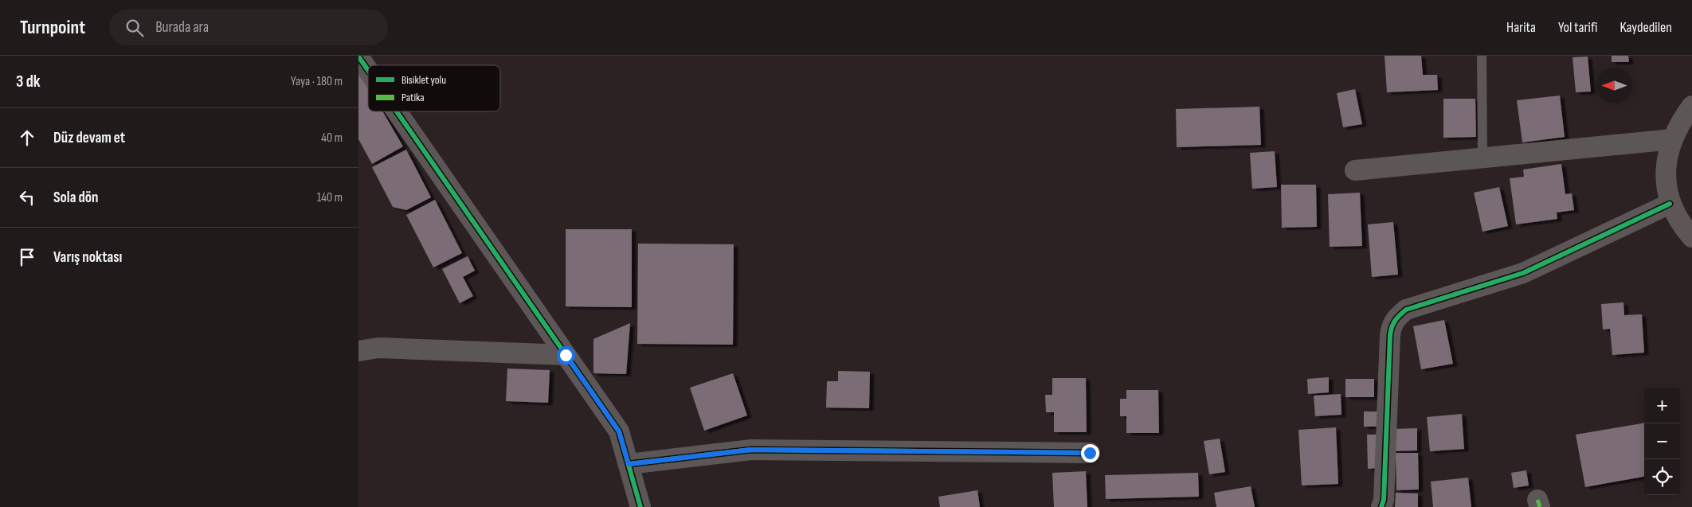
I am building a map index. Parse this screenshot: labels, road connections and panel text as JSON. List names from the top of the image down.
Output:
{
  "legend": ["Bisiklet yolu", "Patika"],
  "north": "left",
  "page": {
    "header": "Turnpoint",
    "search": "Burada ara",
    "nav": ["Harita", "Yol tarifi", "Kaydedilen"],
    "heading": ["3 dk", "Yaya · 180 m"],
    "list": [
      ["Düz devam et", "40 m"],
      ["Sola dön", "140 m"],
      "Varış noktası"
    ],
    "map_buttons": ["+", "−"]
  }
}
